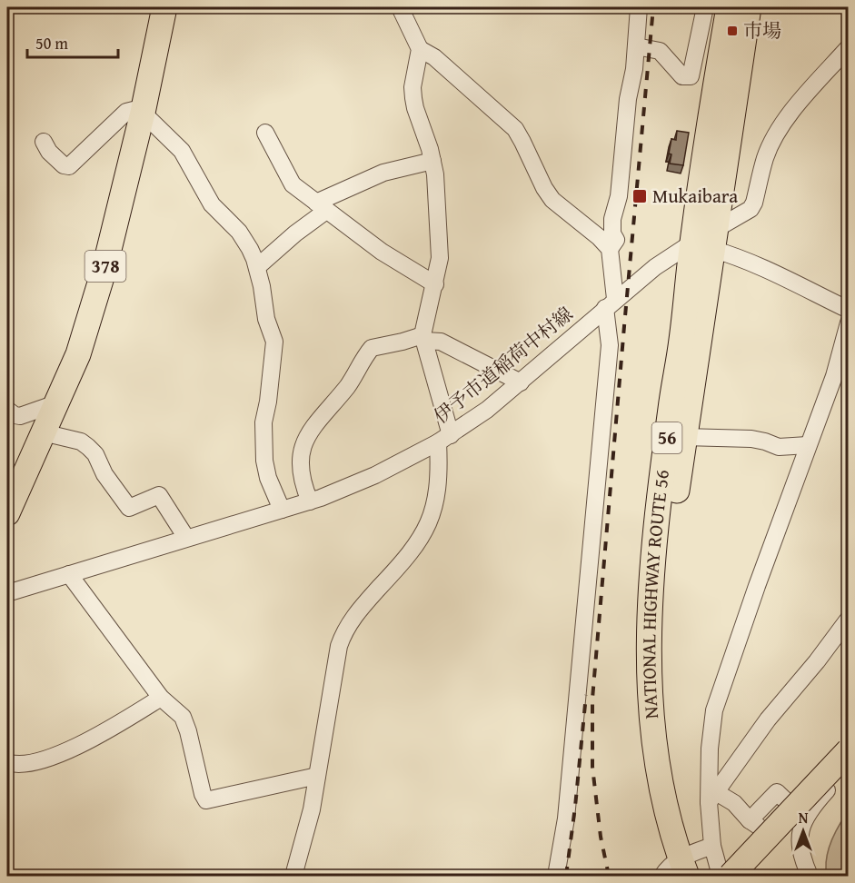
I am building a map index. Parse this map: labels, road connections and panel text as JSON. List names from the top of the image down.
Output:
{
  "streets": {
    "highway": ["378", "56", "NATIONAL HIGHWAY ROUTE 56"],
    "street": ["伊予市道稲荷中村線"]
  },
  "crossings": [
    ["伊予市道稲荷中村線", "NATIONAL HIGHWAY ROUTE 56"]
  ],
  "places": {
    "transit": ["市場", "Mukaibara"]
  },
  "scale_bar": "50 m",
  "north": "top"
}
